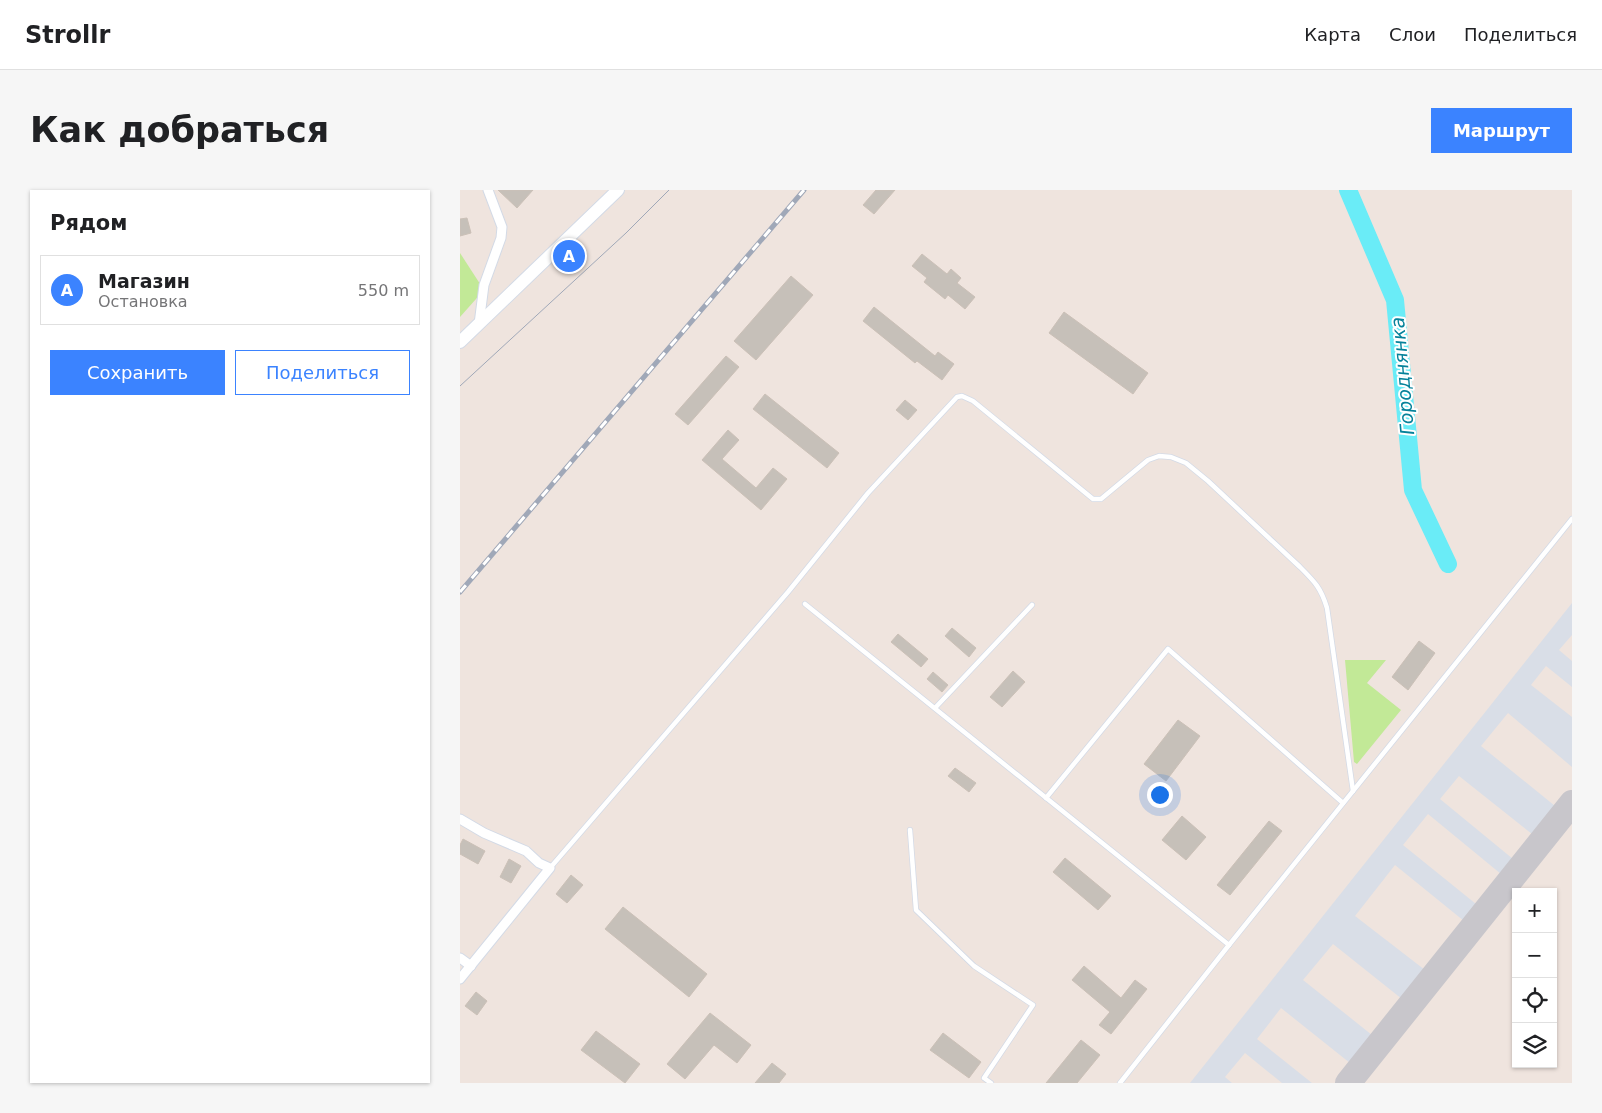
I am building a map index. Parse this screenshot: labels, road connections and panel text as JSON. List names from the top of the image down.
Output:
{
  "water": ["Городнянка"],
  "page": {
    "header": "Strollr",
    "nav": ["Карта", "Слои", "Поделиться"],
    "buttons": [
      "Маршрут",
      ["Сохранить", "Поделиться"]
    ],
    "title": "Как добраться",
    "heading": "Рядом",
    "pins": "A",
    "list": [
      {
        "mark": "A",
        "name": "Магазин",
        "note": "Остановка",
        "value": "550 m"
      }
    ],
    "map_buttons": ["+", "−"]
  }
}
